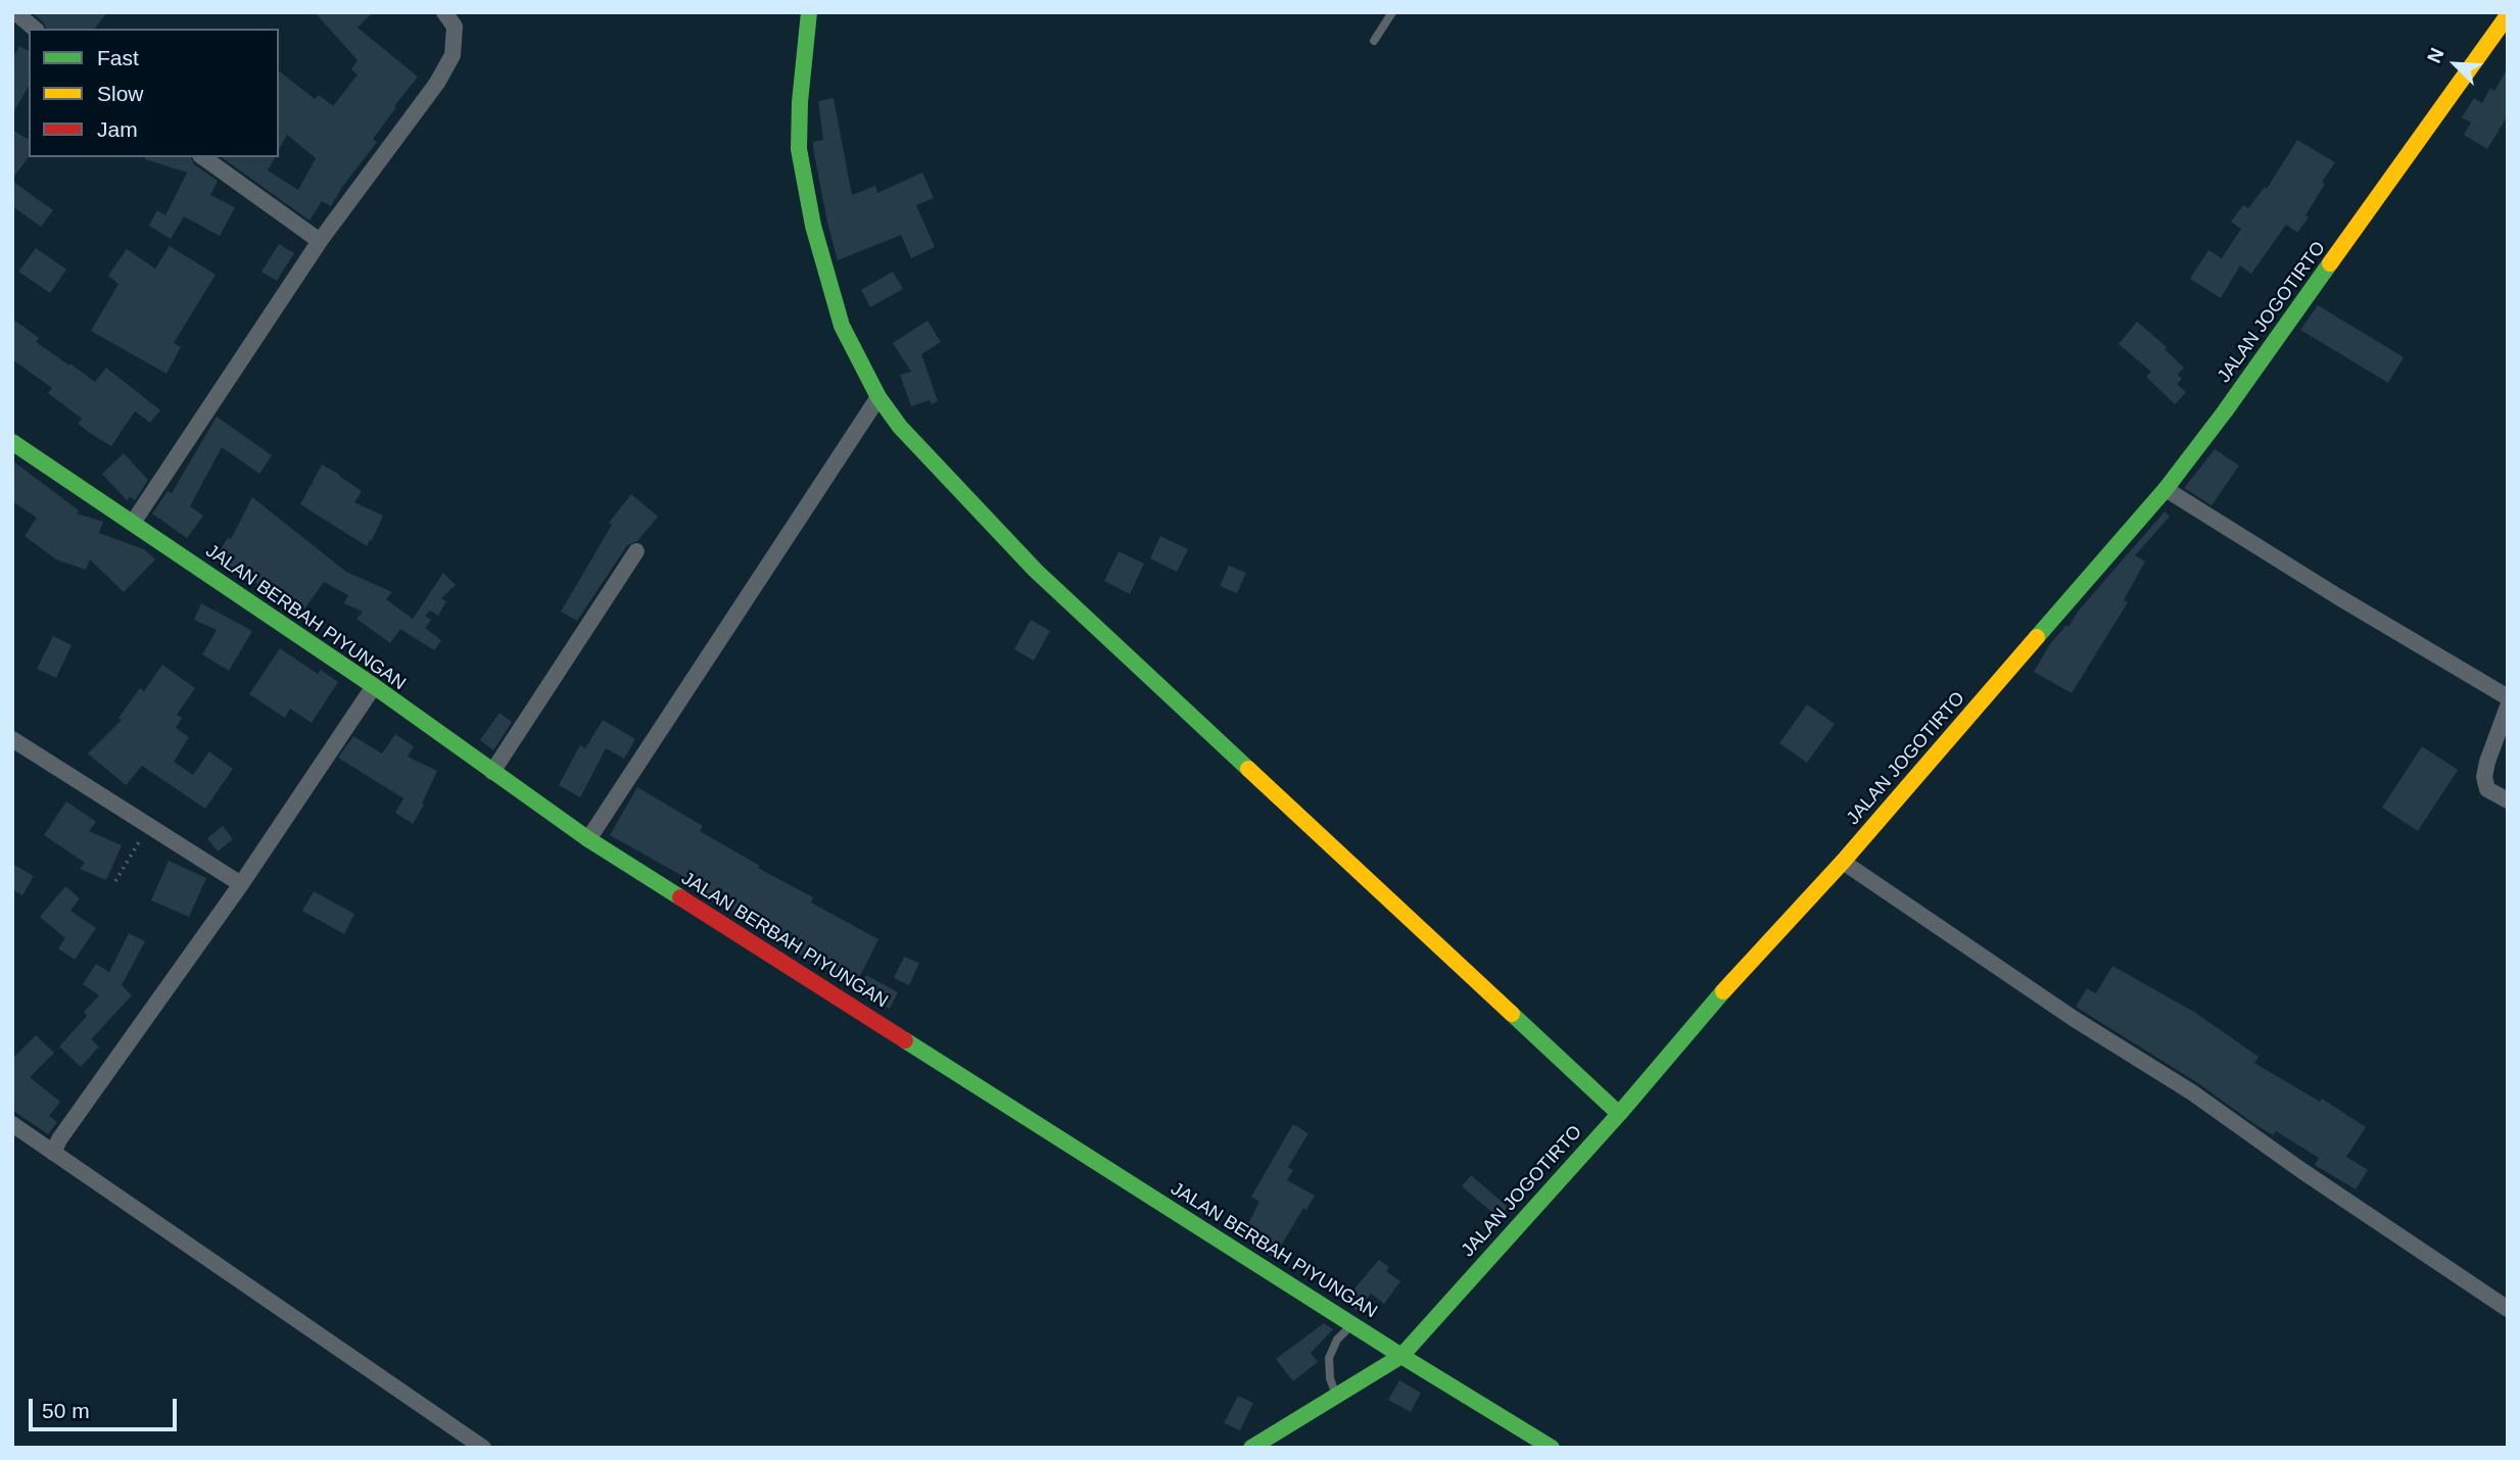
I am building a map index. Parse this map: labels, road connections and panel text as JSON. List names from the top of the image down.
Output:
{
  "streets": {
    "street": ["JALAN JOGOTIRTO", "JALAN BERBAH PIYUNGAN"]
  },
  "crossings": [
    ["JALAN JOGOTIRTO", "JALAN BERBAH PIYUNGAN"]
  ],
  "legend": ["Fast", "Slow", "Jam"],
  "scale_bar": "50 m",
  "north": "top left"
}
